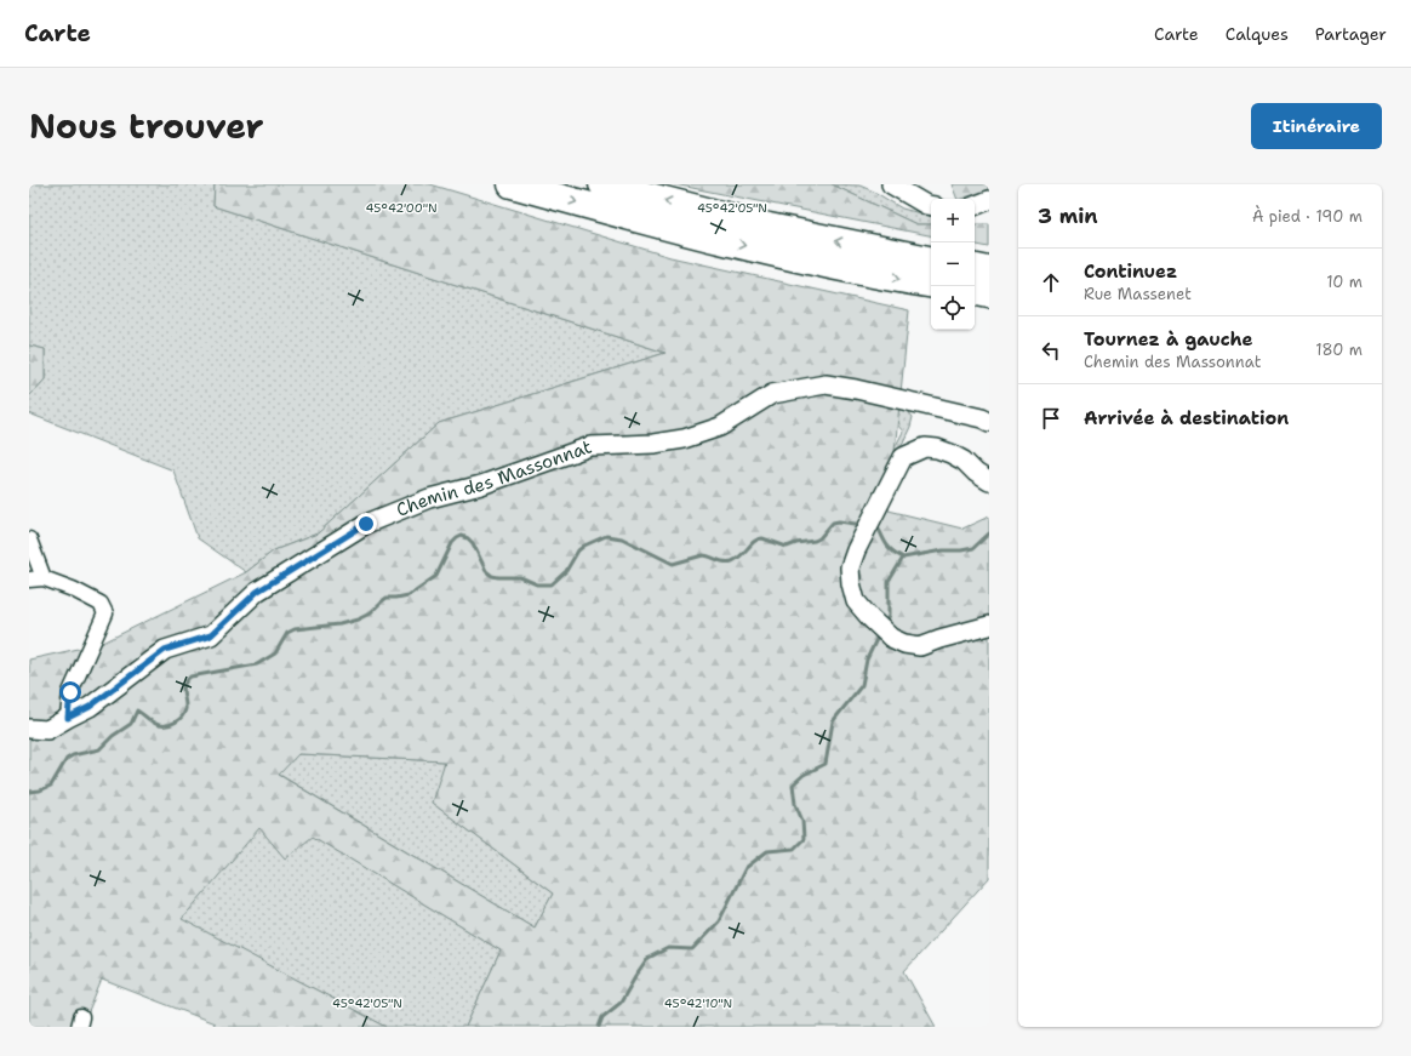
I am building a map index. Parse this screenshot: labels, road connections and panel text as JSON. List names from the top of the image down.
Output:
{
  "streets": {
    "street": ["Chemin des Massonnat"]
  },
  "page": {
    "header": "Carte",
    "nav": ["Carte", "Calques", "Partager"],
    "title": "Nous trouver",
    "buttons": "Itinéraire",
    "heading": ["3 min", "À pied · 190 m"],
    "map_buttons": ["+", "−"],
    "list": [
      ["Continuez", "Rue Massenet", "10 m"],
      ["Tournez à gauche", "Chemin des Massonnat", "180 m"],
      "Arrivée à destination"
    ]
  },
  "coordinates": ["45°42'00\"N", "45°42'05\"N", "45°42'10\"N"]
}
